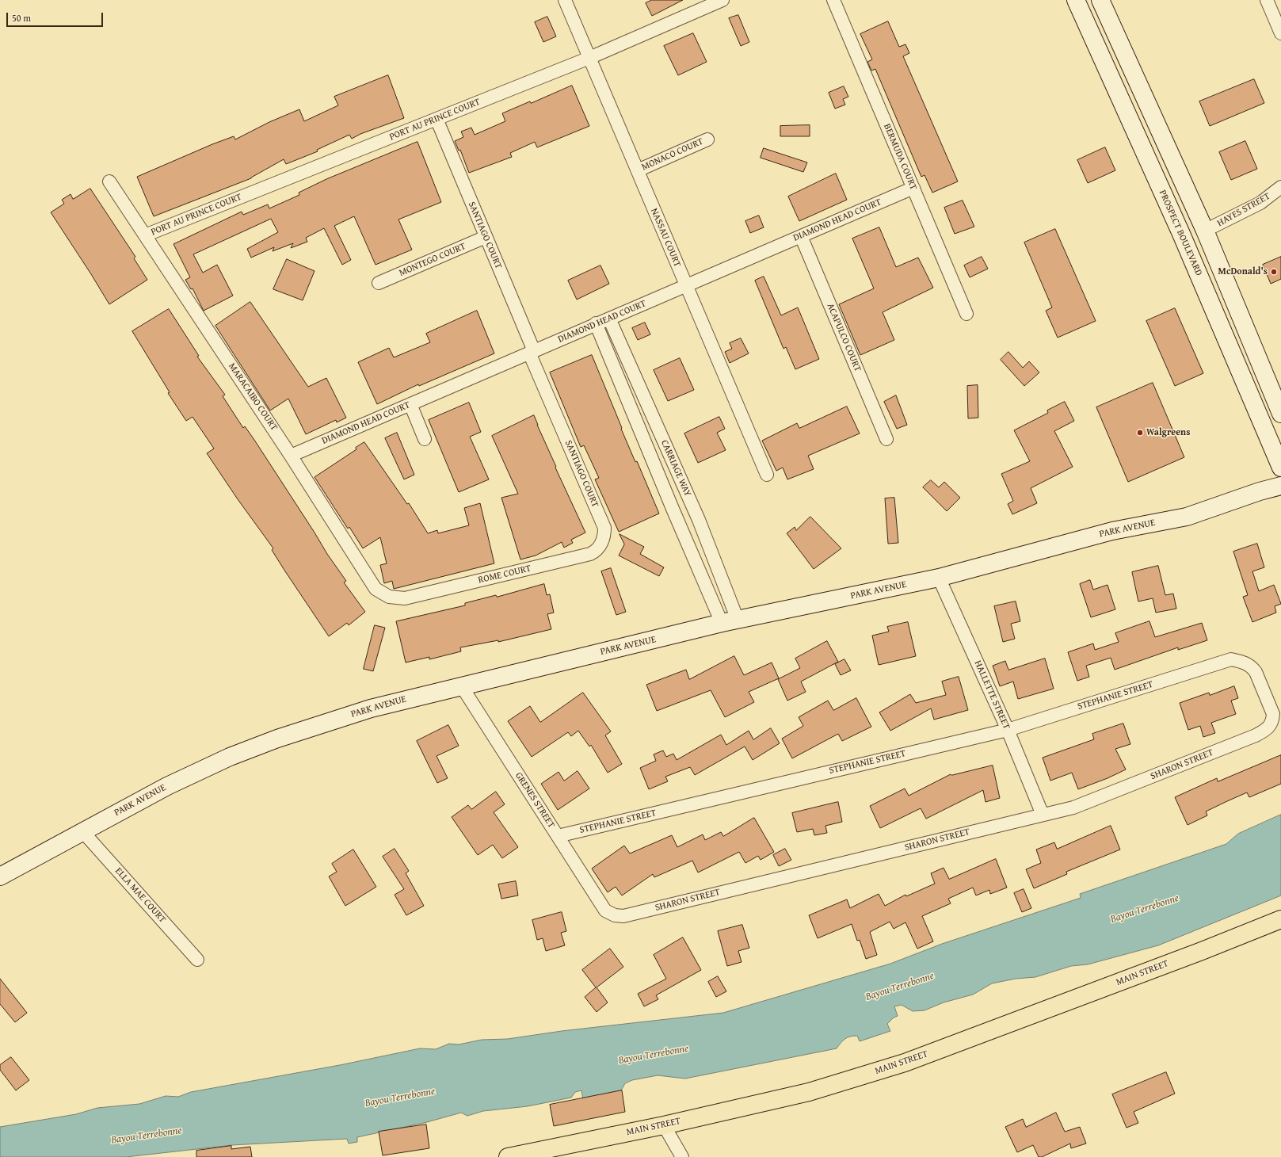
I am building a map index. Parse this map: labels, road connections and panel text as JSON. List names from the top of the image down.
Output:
{
  "streets": {
    "main road": ["PROSPECT BOULEVARD", "PARK AVENUE", "MAIN STREET"],
    "street": [
      "PORT AU PRINCE COURT",
      "MONACO COURT",
      "BERMUDA COURT",
      "HAYES STREET",
      "DIAMOND HEAD COURT",
      "SANTIAGO COURT",
      "NASSAU COURT",
      "MONTEGO COURT",
      "ACAPULCO COURT",
      "MARACAIBO COURT",
      "CARRIAGE WAY",
      "ROME COURT",
      "HALLETTE STREET",
      "STEPHANIE STREET",
      "SHARON STREET",
      "GRENES STREET",
      "ELLA MAE COURT"
    ]
  },
  "crossings": [
    ["PORT AU PRINCE COURT", "SANTIAGO COURT"],
    ["PORT AU PRINCE COURT", "NASSAU COURT"],
    ["PORT AU PRINCE COURT", "MARACAIBO COURT"],
    ["MONACO COURT", "NASSAU COURT"],
    ["BERMUDA COURT", "DIAMOND HEAD COURT"],
    ["DIAMOND HEAD COURT", "SANTIAGO COURT"],
    ["DIAMOND HEAD COURT", "NASSAU COURT"],
    ["DIAMOND HEAD COURT", "ACAPULCO COURT"],
    ["DIAMOND HEAD COURT", "MARACAIBO COURT"],
    ["DIAMOND HEAD COURT", "CARRIAGE WAY"],
    ["SANTIAGO COURT", "MONTEGO COURT"],
    ["SANTIAGO COURT", "ROME COURT"],
    ["MARACAIBO COURT", "ROME COURT"],
    ["CARRIAGE WAY", "PARK AVENUE"],
    ["PARK AVENUE", "HALLETTE STREET"],
    ["PARK AVENUE", "GRENES STREET"],
    ["PARK AVENUE", "ELLA MAE COURT"],
    ["HALLETTE STREET", "STEPHANIE STREET"],
    ["HALLETTE STREET", "SHARON STREET"],
    ["STEPHANIE STREET", "SHARON STREET"],
    ["STEPHANIE STREET", "GRENES STREET"],
    ["SHARON STREET", "GRENES STREET"]
  ],
  "water": ["Bayou Terrebonne"],
  "places": ["McDonald's", "Walgreens"],
  "scale_bar": "50 m"
}
